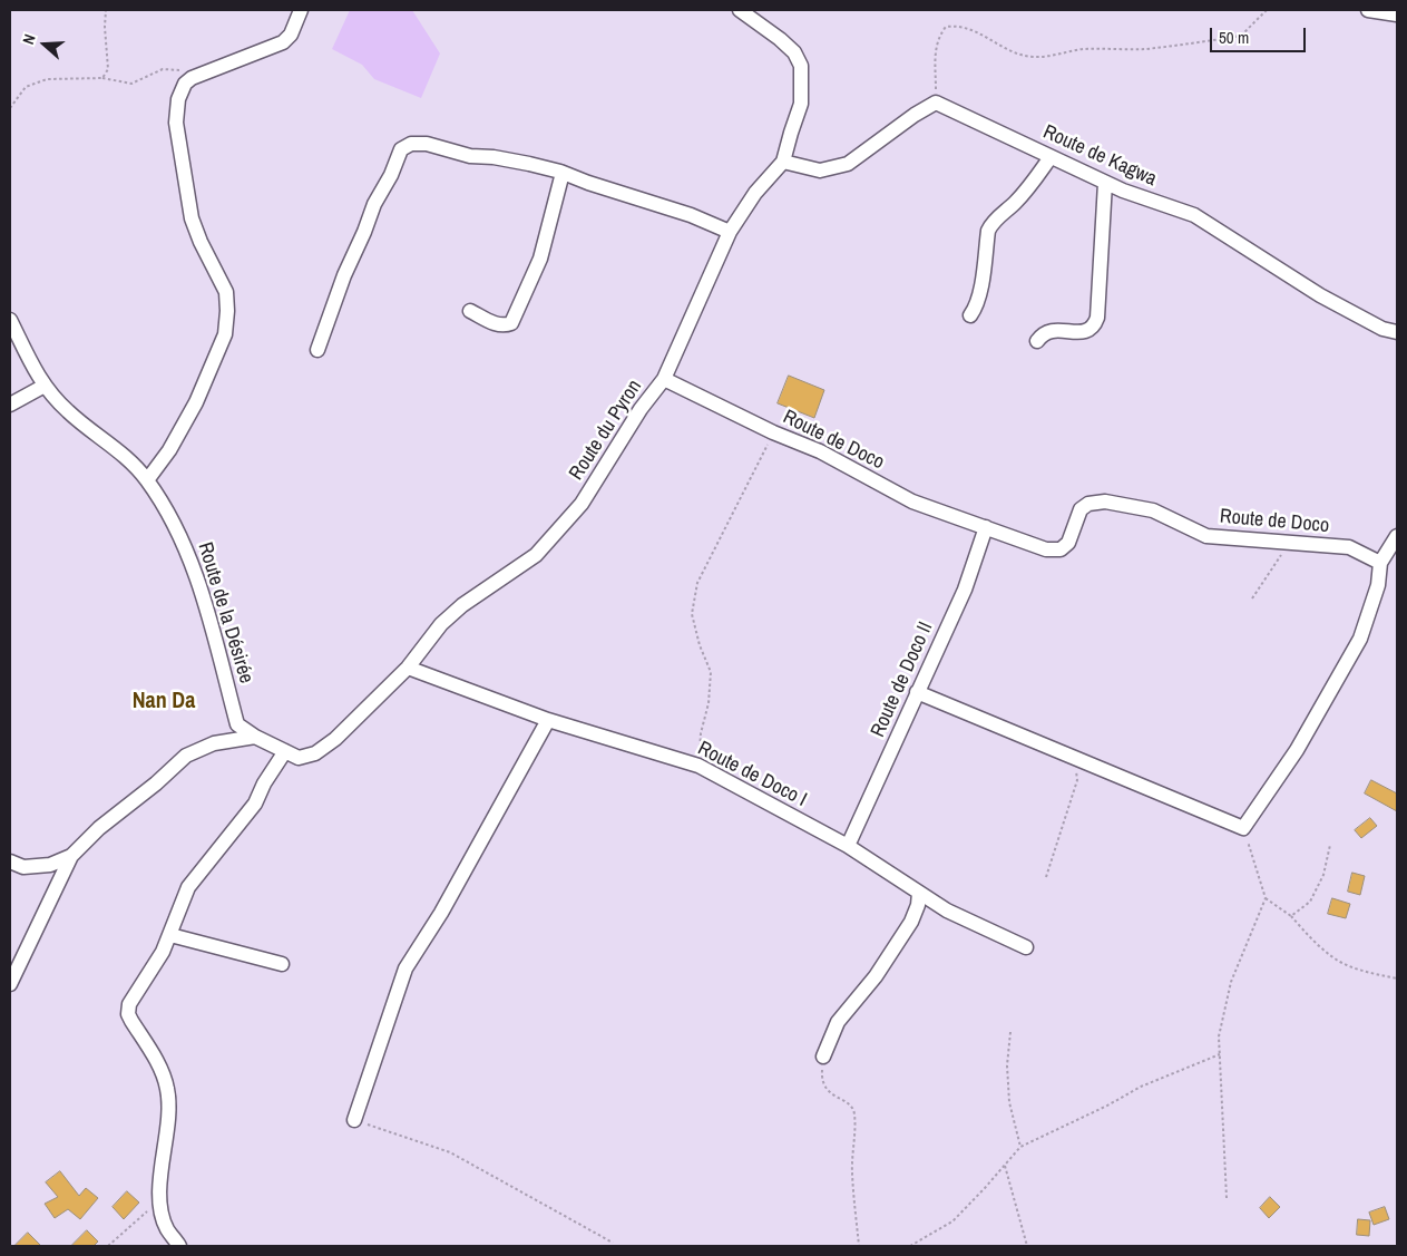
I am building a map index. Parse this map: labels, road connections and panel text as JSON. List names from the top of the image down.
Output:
{
  "streets": {
    "street": [
      "Route de Kagwa",
      "Route du Pyron",
      "Route de Doco",
      "Route de la Désirée",
      "Route de Doco II",
      "Route de Doco I"
    ]
  },
  "crossings": [
    ["Route du Pyron", "Route de Doco"],
    ["Route du Pyron", "Route de la Désirée"],
    ["Route du Pyron", "Route de Doco I"],
    ["Route de Doco", "Route de Doco II"],
    ["Route de Doco II", "Route de Doco I"]
  ],
  "districts": ["Nan Da"],
  "scale_bar": "50 m",
  "north": "left"
}
